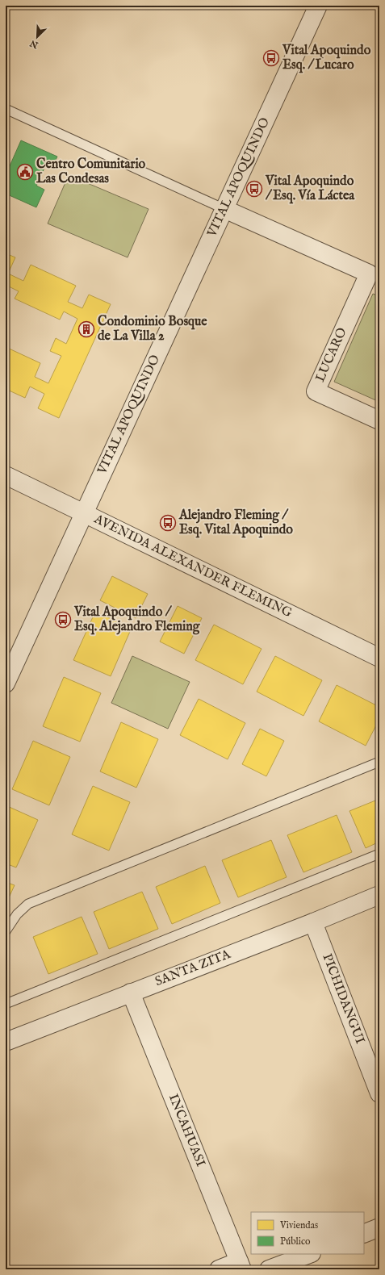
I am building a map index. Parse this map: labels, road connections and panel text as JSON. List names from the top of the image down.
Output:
{
  "streets": {
    "street": [
      "VITAL APOQUINDO",
      "LUCARO",
      "AVENIDA ALEXANDER FLEMING",
      "SANTA ZITA",
      "PICHIDANGUI",
      "INCAHUASI"
    ]
  },
  "crossings": [
    ["VITAL APOQUINDO", "LUCARO"],
    ["VITAL APOQUINDO", "AVENIDA ALEXANDER FLEMING"],
    ["SANTA ZITA", "PICHIDANGUI"],
    ["SANTA ZITA", "INCAHUASI"]
  ],
  "places": {
    "bus stop": [
      "Vital Apoquindo Esq. / Lucaro",
      "Vital Apoquindo / Esq. Vía Láctea",
      "Alejandro Fleming / Esq. Vital Apoquindo",
      "Vital Apoquindo / Esq. Alejandro Fleming"
    ],
    "public building": ["Centro Comunitario Las Condesas"],
    "building": ["Condominio Bosque de La Villa 2"]
  },
  "legend": ["Viviendas", "Público"],
  "north": "bottom left"
}
